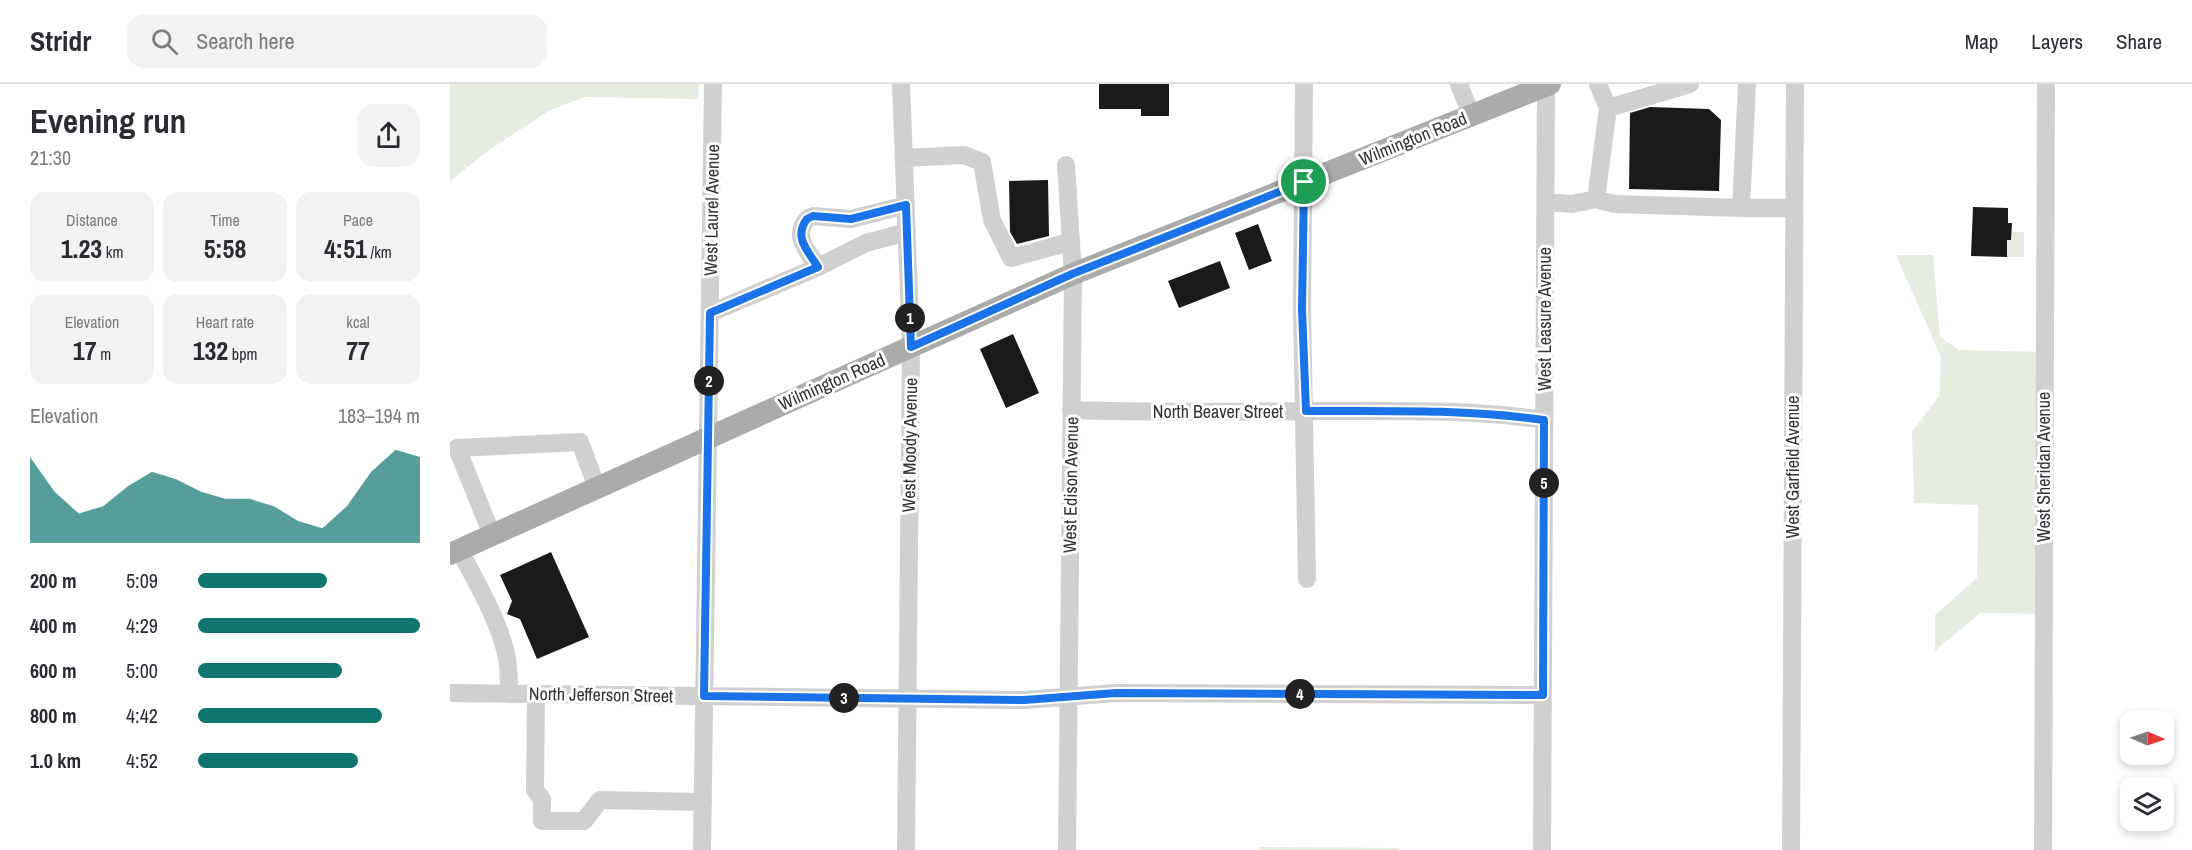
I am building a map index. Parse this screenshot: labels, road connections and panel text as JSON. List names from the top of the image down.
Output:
{
  "streets": {
    "main road": ["Wilmington Road"],
    "street": [
      "West Laurel Avenue",
      "West Leasure Avenue",
      "North Beaver Street",
      "West Moody Avenue",
      "West Garfield Avenue",
      "West Sheridan Avenue",
      "West Edison Avenue",
      "North Jefferson Street"
    ]
  },
  "crossings": [
    ["Wilmington Road", "West Laurel Avenue"],
    ["Wilmington Road", "West Leasure Avenue"],
    ["Wilmington Road", "West Moody Avenue"],
    ["Wilmington Road", "West Edison Avenue"],
    ["West Laurel Avenue", "North Jefferson Street"],
    ["West Leasure Avenue", "North Beaver Street"],
    ["West Leasure Avenue", "North Jefferson Street"],
    ["North Beaver Street", "West Edison Avenue"],
    ["West Moody Avenue", "North Jefferson Street"],
    ["West Edison Avenue", "North Jefferson Street"]
  ],
  "north": "right",
  "page": {
    "header": "Stridr",
    "search": "Search here",
    "nav": ["Map", "Layers", "Share"],
    "heading": ["Evening run", "21:30"],
    "stats": [
      ["Distance", "1.23 km"],
      ["Time", "5:58"],
      ["Pace", "4:51 /km"],
      ["Elevation", "17 m"],
      ["Heart rate", "132 bpm"],
      ["kcal", "77"]
    ],
    "pins": [
      "1",
      "2",
      "5",
      "4",
      "3"
    ],
    "chart": ["Elevation", "183–194 m"],
    "list": [
      {
        "name": "200 m",
        "note": "5:09"
      },
      {
        "name": "400 m",
        "note": "4:29"
      },
      {
        "name": "600 m",
        "note": "5:00"
      },
      {
        "name": "800 m",
        "note": "4:42"
      },
      {
        "name": "1.0 km",
        "note": "4:52"
      }
    ]
  }
}
